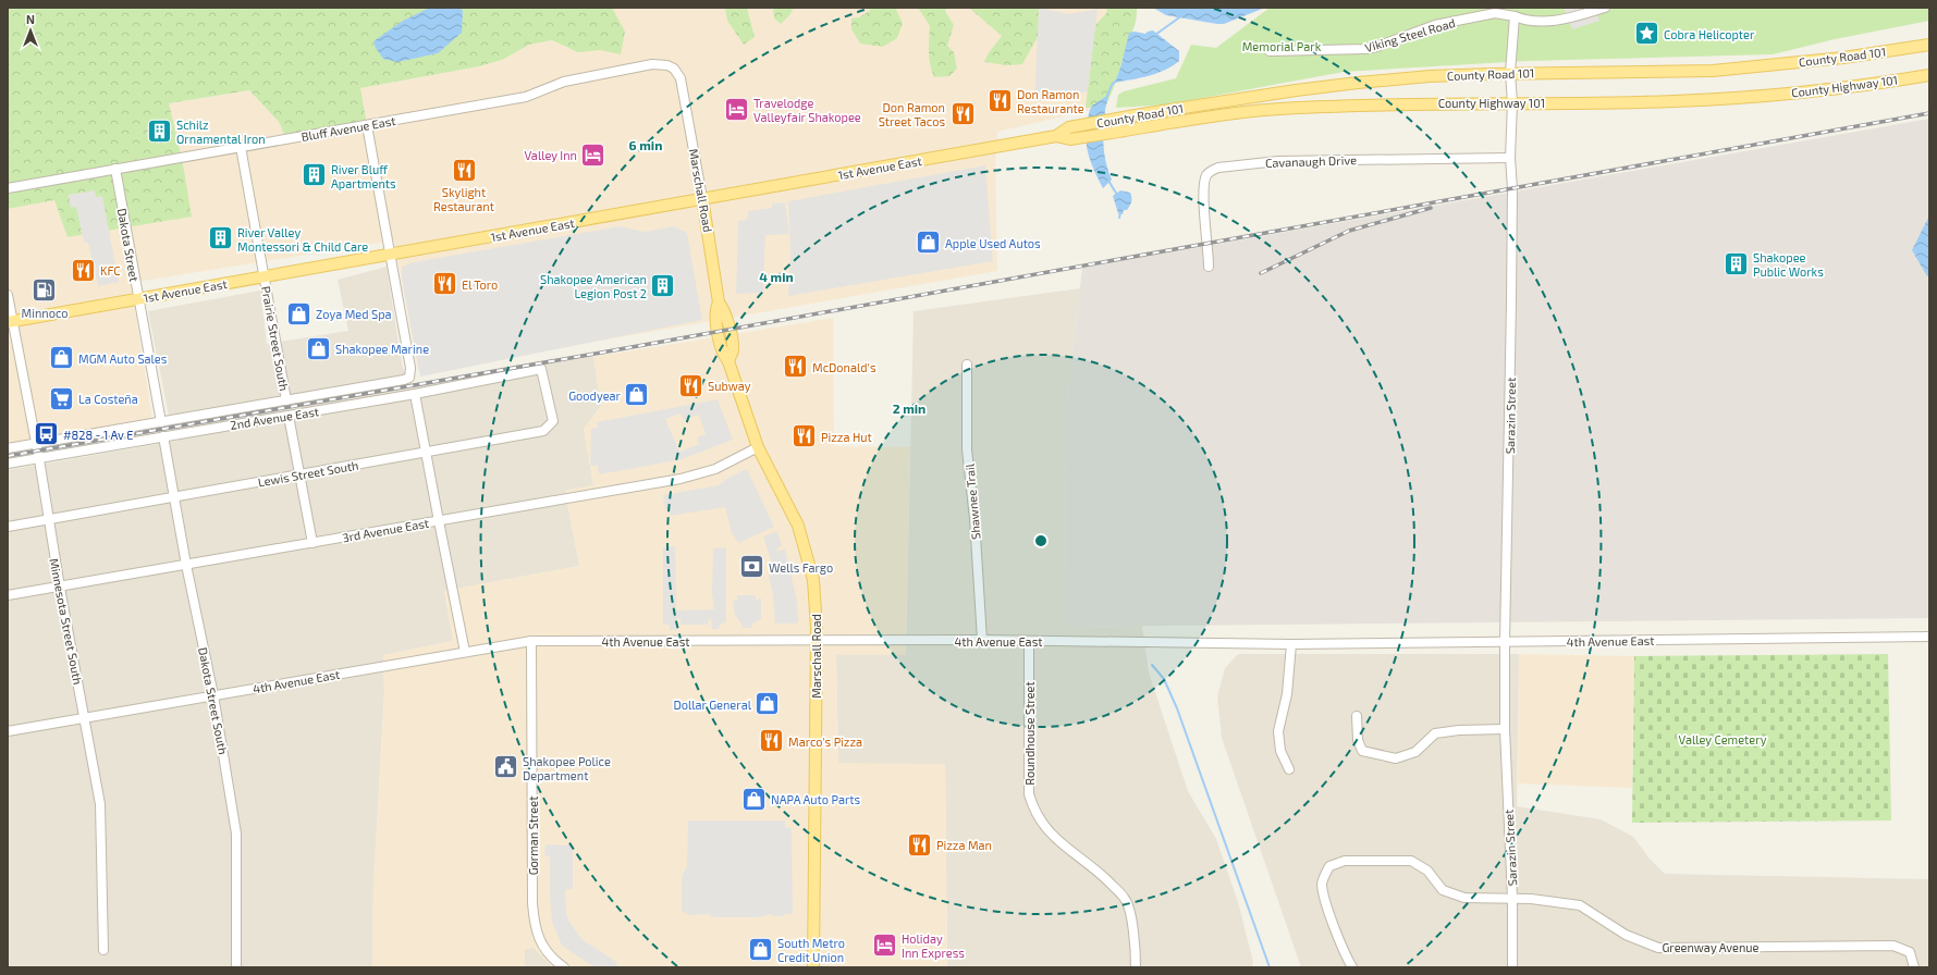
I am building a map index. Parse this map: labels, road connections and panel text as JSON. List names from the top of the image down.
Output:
{
  "streets": {
    "main road": [
      "County Road 101",
      "County Highway 101",
      "1st Avenue East",
      "Marschall Road"
    ],
    "street": [
      "Viking Steel Road",
      "Bluff Avenue East",
      "Cavanaugh Drive",
      "Dakota Street",
      "Prairie Street South",
      "Sarazin Street",
      "2nd Avenue East",
      "Lewis Street South",
      "Shawnee Trail",
      "3rd Avenue East",
      "Minnesota Street South",
      "4th Avenue East",
      "Dakota Street South",
      "Roundhouse Street",
      "Gorman Street",
      "Greenway Avenue"
    ]
  },
  "crossings": [
    ["County Road 101", "County Highway 101"],
    ["County Road 101", "1st Avenue East"],
    ["County Highway 101", "1st Avenue East"],
    ["County Highway 101", "Sarazin Street"],
    ["Bluff Avenue East", "Marschall Road"],
    ["Bluff Avenue East", "Dakota Street"],
    ["Bluff Avenue East", "Prairie Street South"],
    ["Cavanaugh Drive", "Sarazin Street"],
    ["1st Avenue East", "Marschall Road"],
    ["1st Avenue East", "Dakota Street"],
    ["1st Avenue East", "Prairie Street South"],
    ["1st Avenue East", "2nd Avenue East"],
    ["1st Avenue East", "Minnesota Street South"],
    ["Marschall Road", "3rd Avenue East"],
    ["Marschall Road", "4th Avenue East"],
    ["Dakota Street", "2nd Avenue East"],
    ["Prairie Street South", "2nd Avenue East"],
    ["Sarazin Street", "4th Avenue East"],
    ["Sarazin Street", "Greenway Avenue"],
    ["2nd Avenue East", "Lewis Street South"],
    ["2nd Avenue East", "Minnesota Street South"],
    ["2nd Avenue East", "Dakota Street South"],
    ["Lewis Street South", "Minnesota Street South"],
    ["Lewis Street South", "Dakota Street South"],
    ["Shawnee Trail", "4th Avenue East"],
    ["3rd Avenue East", "Minnesota Street South"],
    ["3rd Avenue East", "Dakota Street South"],
    ["Minnesota Street South", "4th Avenue East"],
    ["4th Avenue East", "Dakota Street South"],
    ["4th Avenue East", "Roundhouse Street"],
    ["4th Avenue East", "Gorman Street"]
  ],
  "parks": ["Memorial Park", "Valley Cemetery"],
  "places": {
    "place": ["Cobra Helicopter"],
    "restaurant": [
      "Don Ramon Restaurante",
      "Don Ramon Street Tacos",
      "Skylight Restaurant",
      "KFC",
      "El Toro",
      "McDonald's",
      "Subway",
      "Pizza Hut",
      "Marco's Pizza",
      "Pizza Man"
    ],
    "hotel": ["Travelodge Valleyfair Shakopee", "Valley Inn", "Holiday Inn Express"],
    "building": [
      "Schilz Ornamental Iron",
      "River Bluff Apartments",
      "River Valley Montessori & Child Care",
      "Shakopee Public Works",
      "Shakopee American Legion Post 2"
    ],
    "shop": [
      "Apple Used Autos",
      "Zoya Med Spa",
      "Shakopee Marine",
      "MGM Auto Sales",
      "Goodyear",
      "Dollar General",
      "NAPA Auto Parts",
      "South Metro Credit Union"
    ],
    "fuel station": ["Minnoco"],
    "supermarket": ["La Costeña"],
    "bus stop": ["#828 - 1 Av E"],
    "bank": ["Wells Fargo"],
    "public building": ["Shakopee Police Department"]
  },
  "north": "top",
  "rings": ["6 min", "4 min", "2 min"]
}
